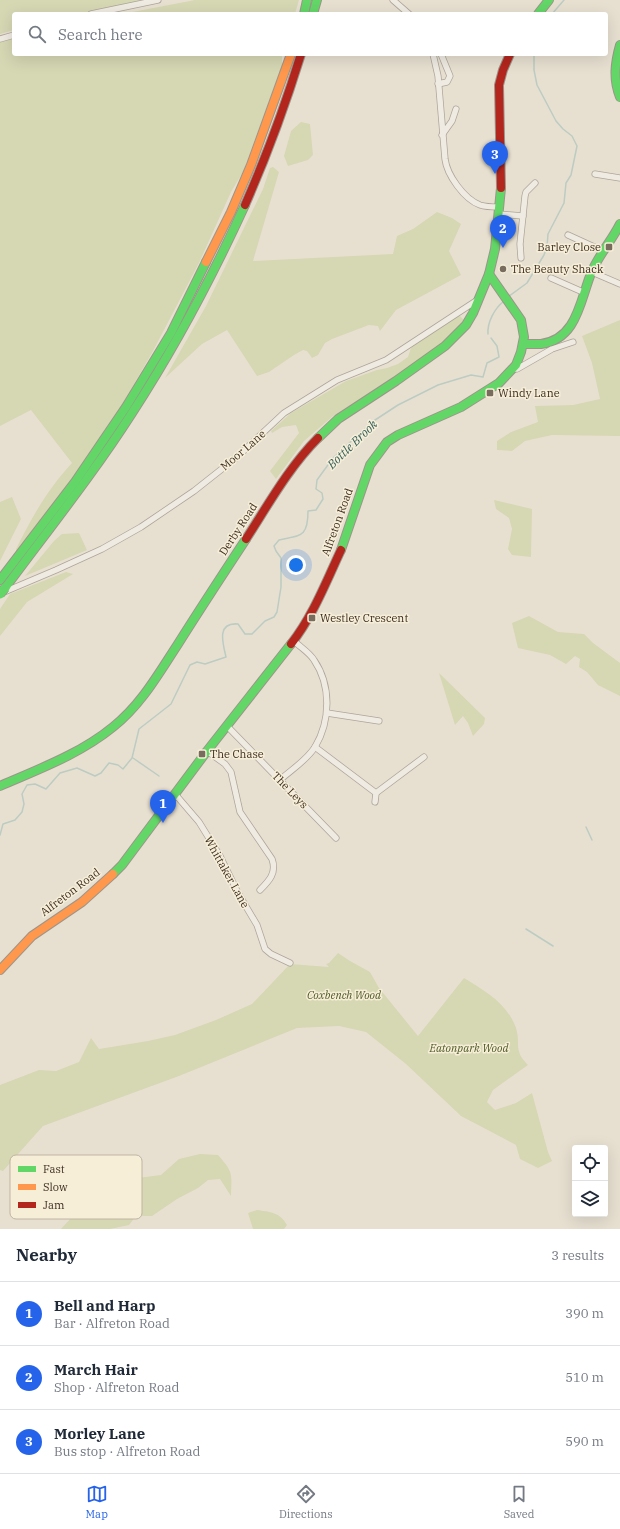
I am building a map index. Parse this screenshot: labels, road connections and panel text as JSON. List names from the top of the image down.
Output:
{
  "streets": {
    "main road": ["Alfreton Road", "Derby Road"],
    "street": ["Moor Lane", "The Leys", "Whittaker Lane"]
  },
  "crossings": [
    ["Moor Lane", "Derby Road"],
    ["Alfreton Road", "Derby Road"],
    ["Alfreton Road", "The Leys"],
    ["Alfreton Road", "Whittaker Lane"]
  ],
  "water": ["Bottle Brook"],
  "parks": ["Coxbench Wood", "Eatonpark Wood"],
  "places": {
    "transit": [
      "Barley Close",
      "Windy Lane",
      "Westley Crescent",
      "The Chase"
    ],
    "other": ["The Beauty Shack"]
  },
  "legend": ["Fast", "Slow", "Jam"],
  "page": {
    "search": "Search here",
    "pins": ["3", "2", "1"],
    "heading": ["Nearby", "3 results"],
    "list": [
      {
        "mark": "1",
        "name": "Bell and Harp",
        "note": "Bar · Alfreton Road",
        "value": "390 m"
      },
      {
        "mark": "2",
        "name": "March Hair",
        "note": "Shop · Alfreton Road",
        "value": "510 m"
      },
      {
        "mark": "3",
        "name": "Morley Lane",
        "note": "Bus stop · Alfreton Road",
        "value": "590 m"
      }
    ],
    "nav": ["Map", "Directions", "Saved"]
  }
}
